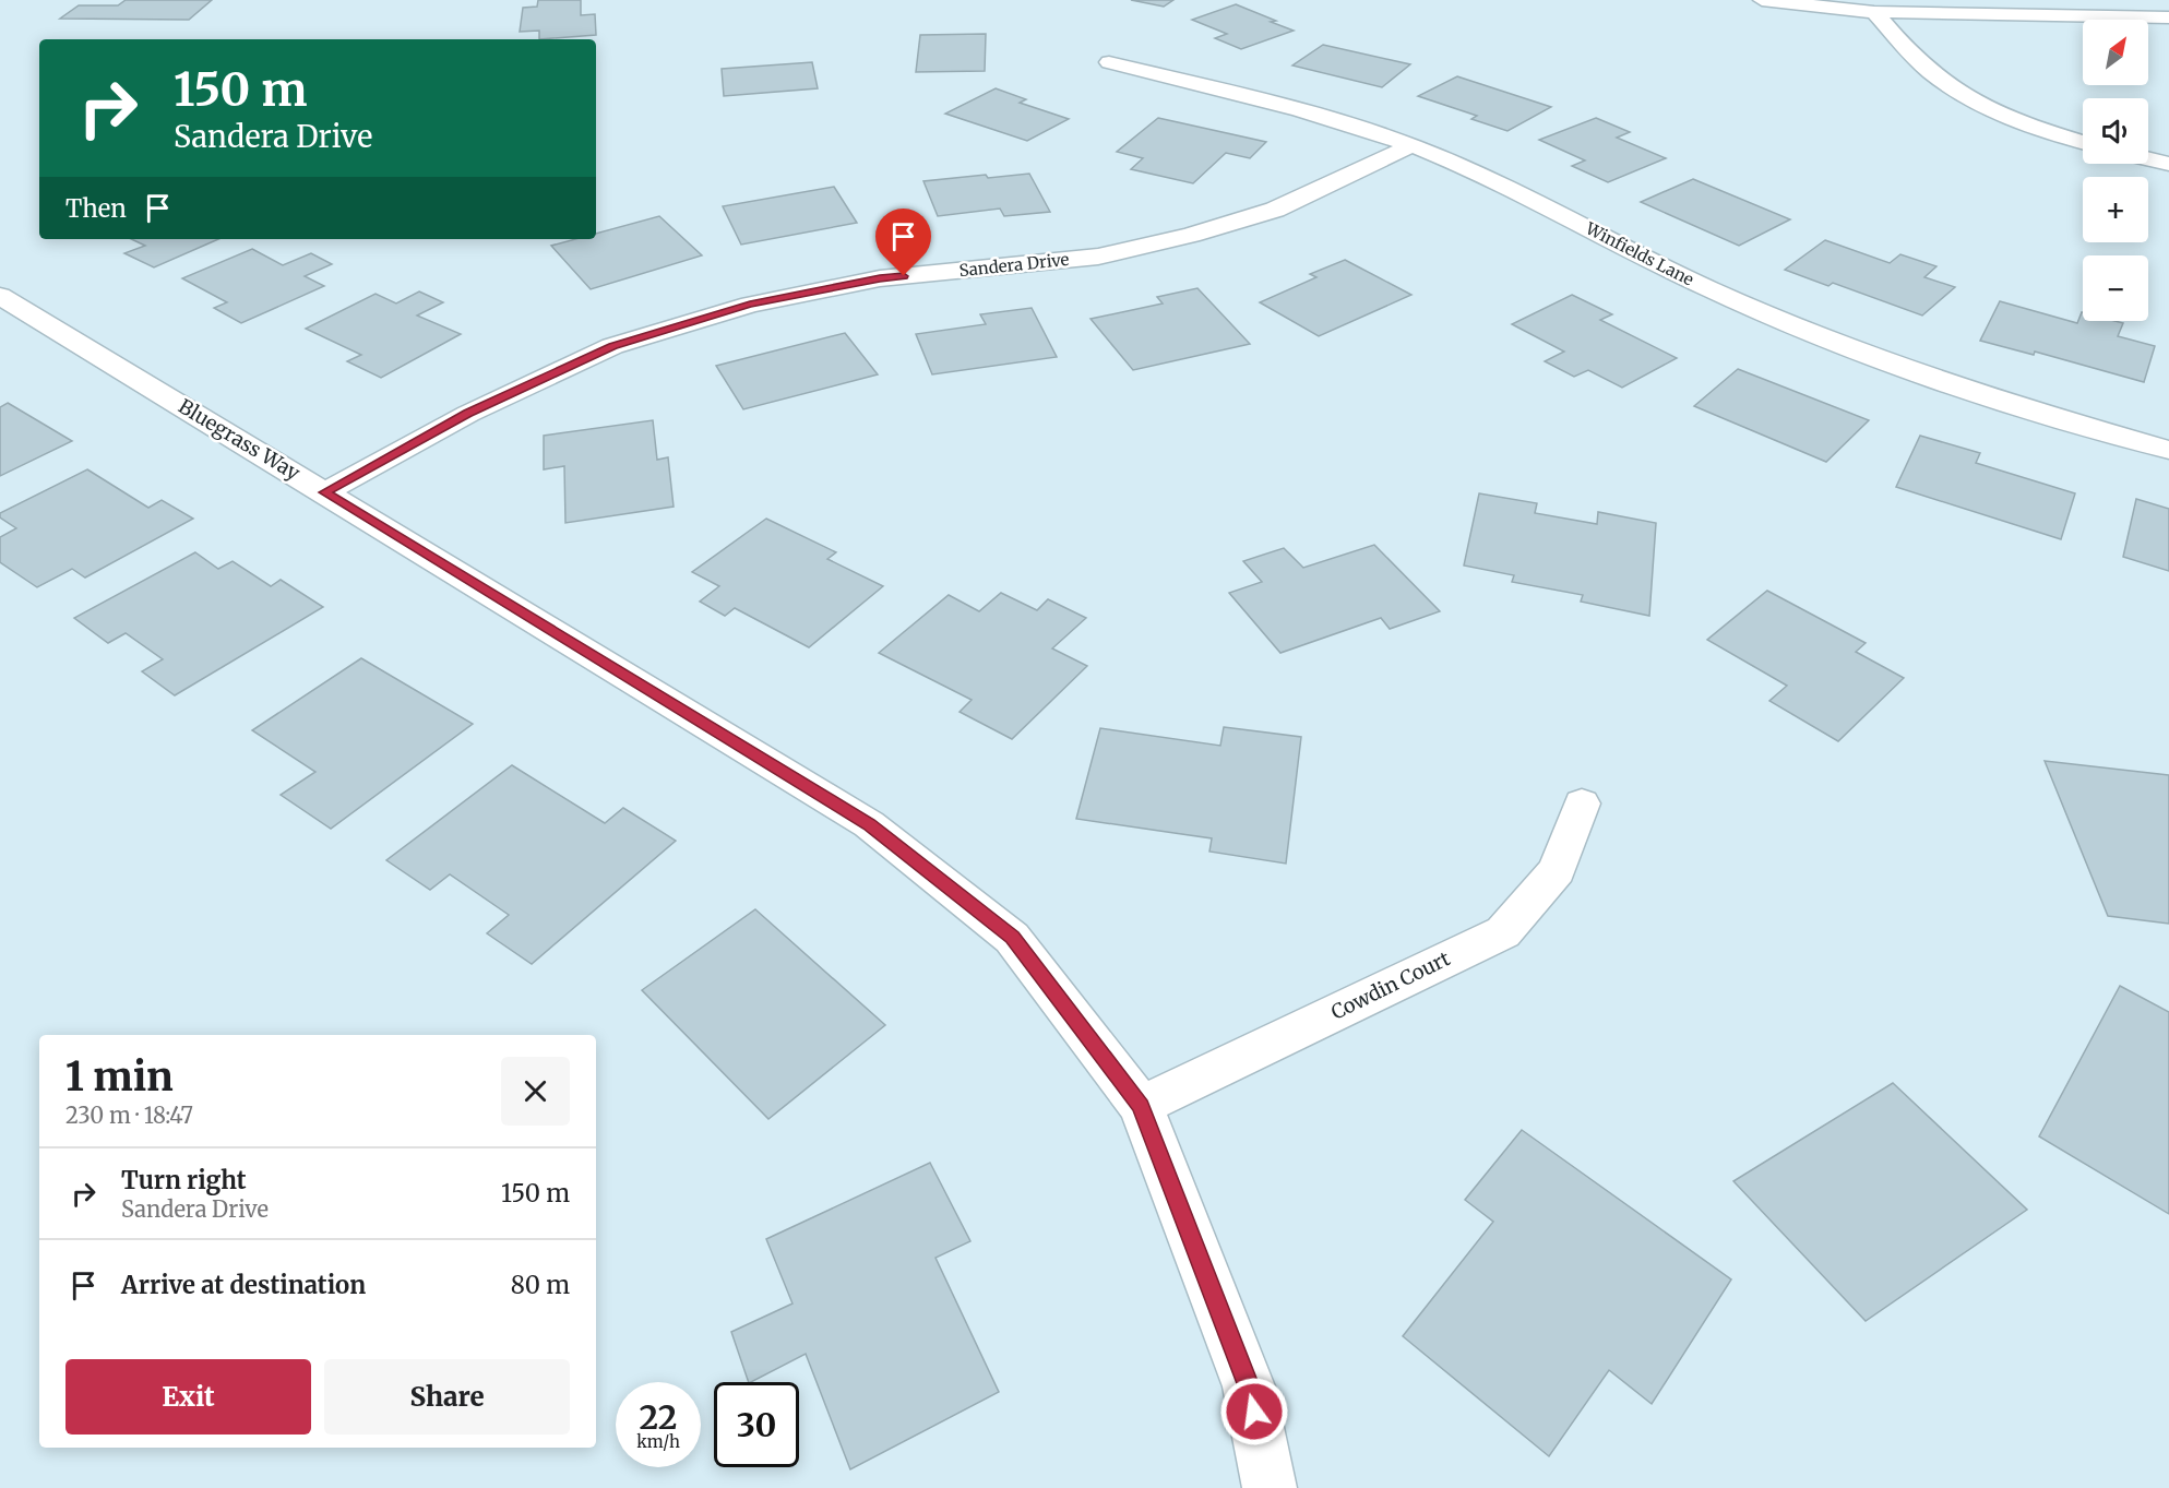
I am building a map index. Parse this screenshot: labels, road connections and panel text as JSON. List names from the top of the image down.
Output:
{
  "streets": {
    "street": [
      "Winfields Lane",
      "Sandera Drive",
      "Bluegrass Way",
      "Cowdin Court"
    ]
  },
  "crossings": [
    ["Winfields Lane", "Sandera Drive"],
    ["Sandera Drive", "Bluegrass Way"],
    ["Bluegrass Way", "Cowdin Court"]
  ],
  "north": "top right",
  "page": {
    "map_buttons": ["+", "−"],
    "turn": ["150 m", "Sandera Drive"],
    "then": "Then",
    "heading": ["1 min", "230 m · 18:47"],
    "list": [
      {
        "name": "Turn right",
        "note": "Sandera Drive",
        "value": "150 m"
      },
      {
        "name": "Arrive at destination",
        "value": "80 m"
      }
    ],
    "buttons": ["Exit", "Share"],
    "speed": "22 km/h",
    "limit": "30"
  }
}
